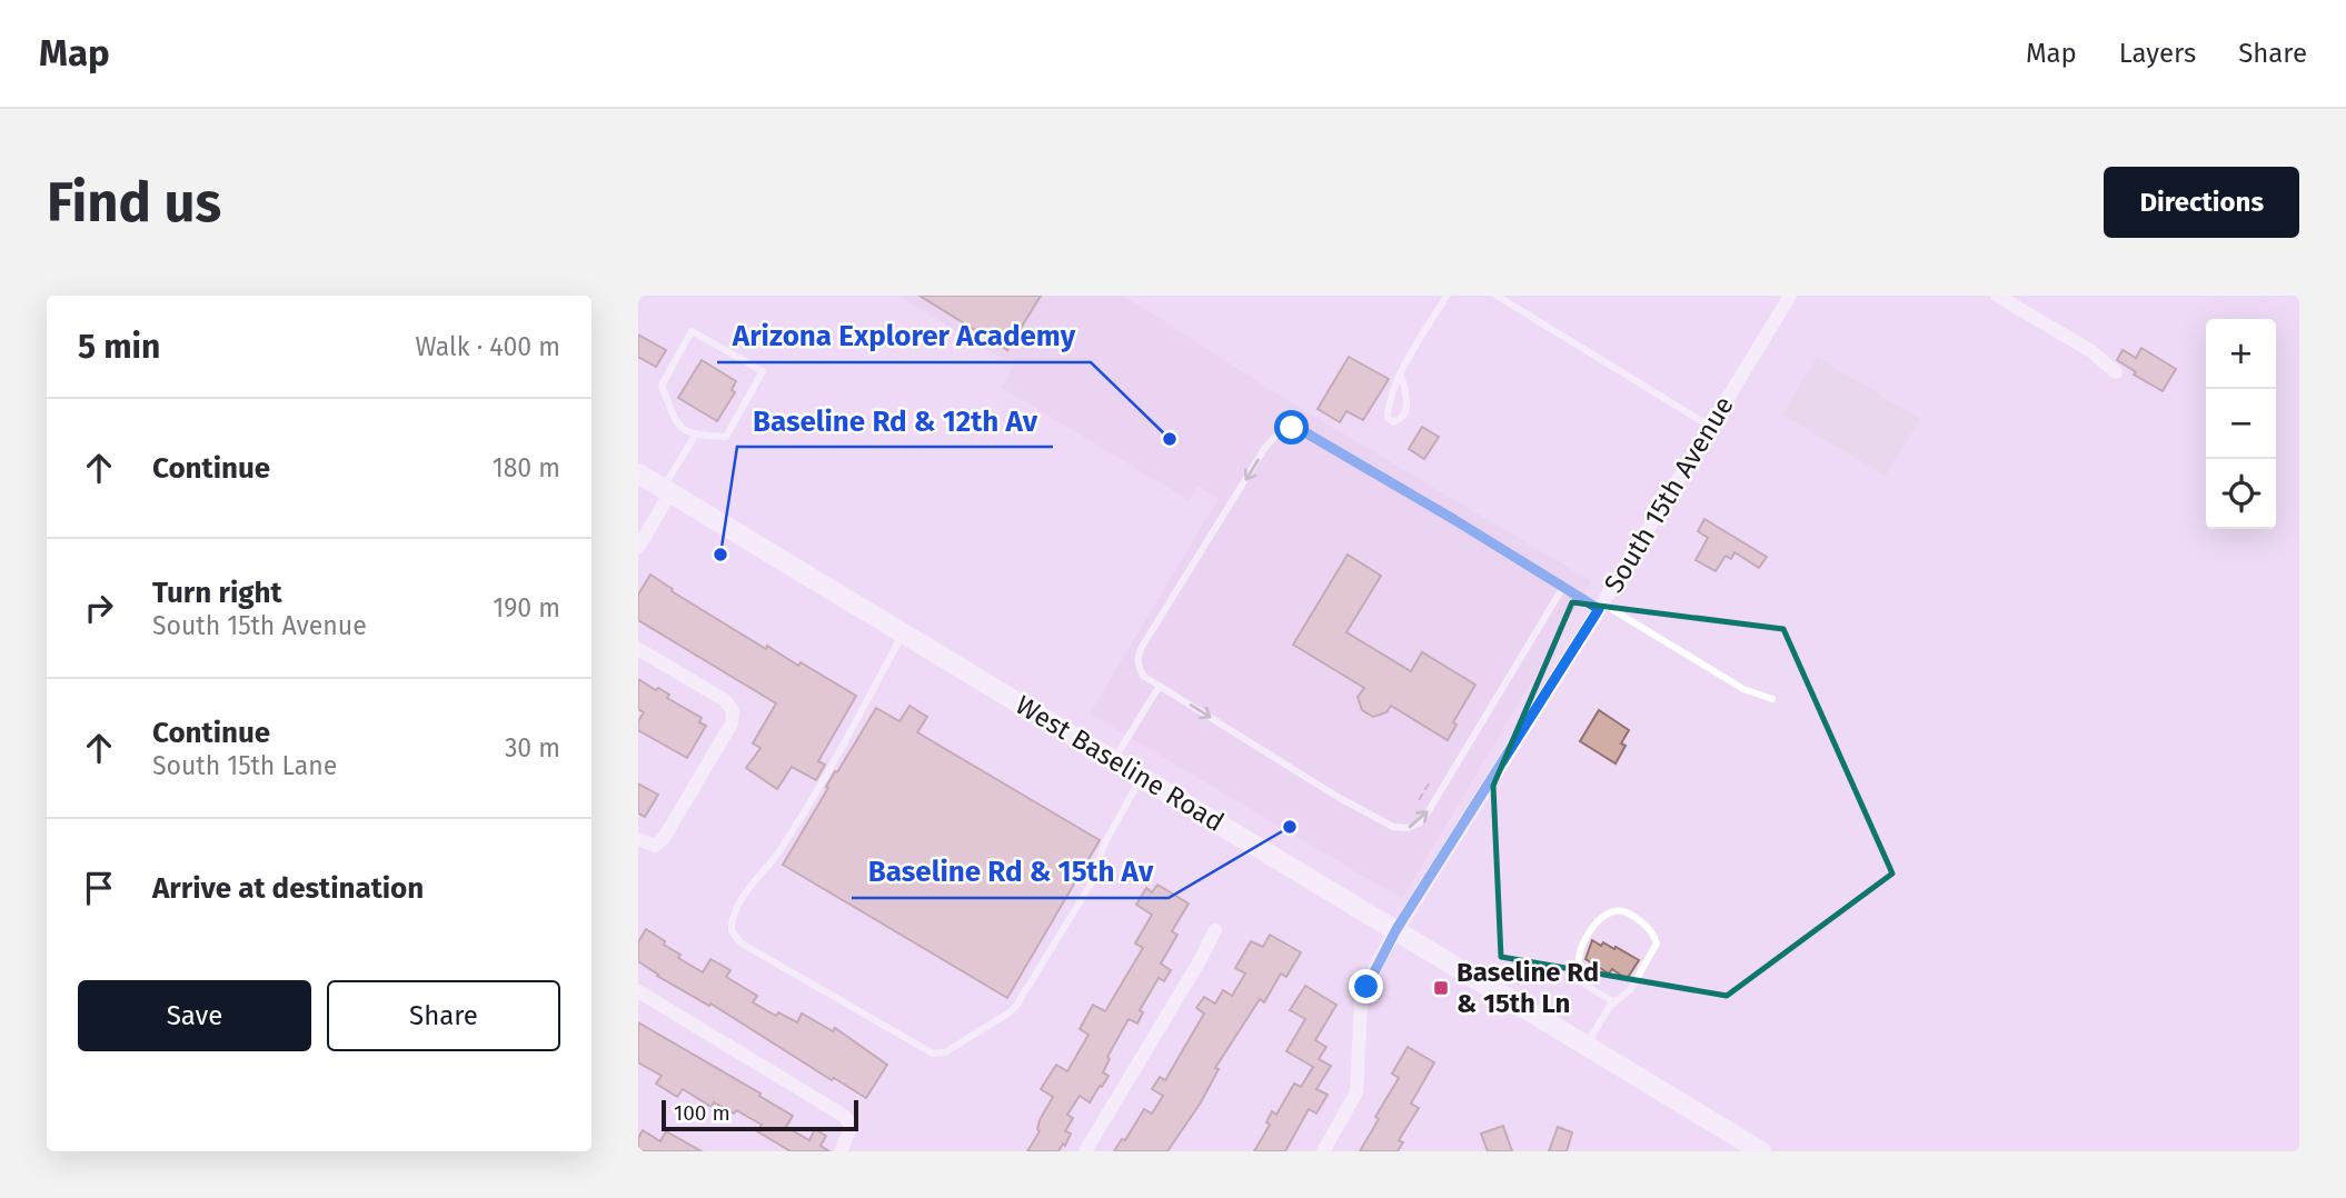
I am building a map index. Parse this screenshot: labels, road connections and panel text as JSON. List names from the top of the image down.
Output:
{
  "streets": {
    "main road": ["West Baseline Road"],
    "street": ["South 15th Avenue"]
  },
  "crossings": [
    ["South 15th Avenue", "West Baseline Road"]
  ],
  "places": {
    "other": ["Arizona Explorer Academy", "Baseline Rd & 12th Av", "Baseline Rd & 15th Av"],
    "transit": ["Baseline Rd & 15th Ln"]
  },
  "scale_bar": "100 m",
  "page": {
    "header": "Map",
    "nav": ["Map", "Layers", "Share"],
    "buttons": [
      "Directions",
      ["Save", "Share"]
    ],
    "title": "Find us",
    "heading": ["5 min", "Walk · 400 m"],
    "map_buttons": ["+", "−"],
    "list": [
      ["Continue", "180 m"],
      ["Turn right", "South 15th Avenue", "190 m"],
      ["Continue", "South 15th Lane", "30 m"],
      "Arrive at destination"
    ],
    "scale": "100 m"
  }
}
